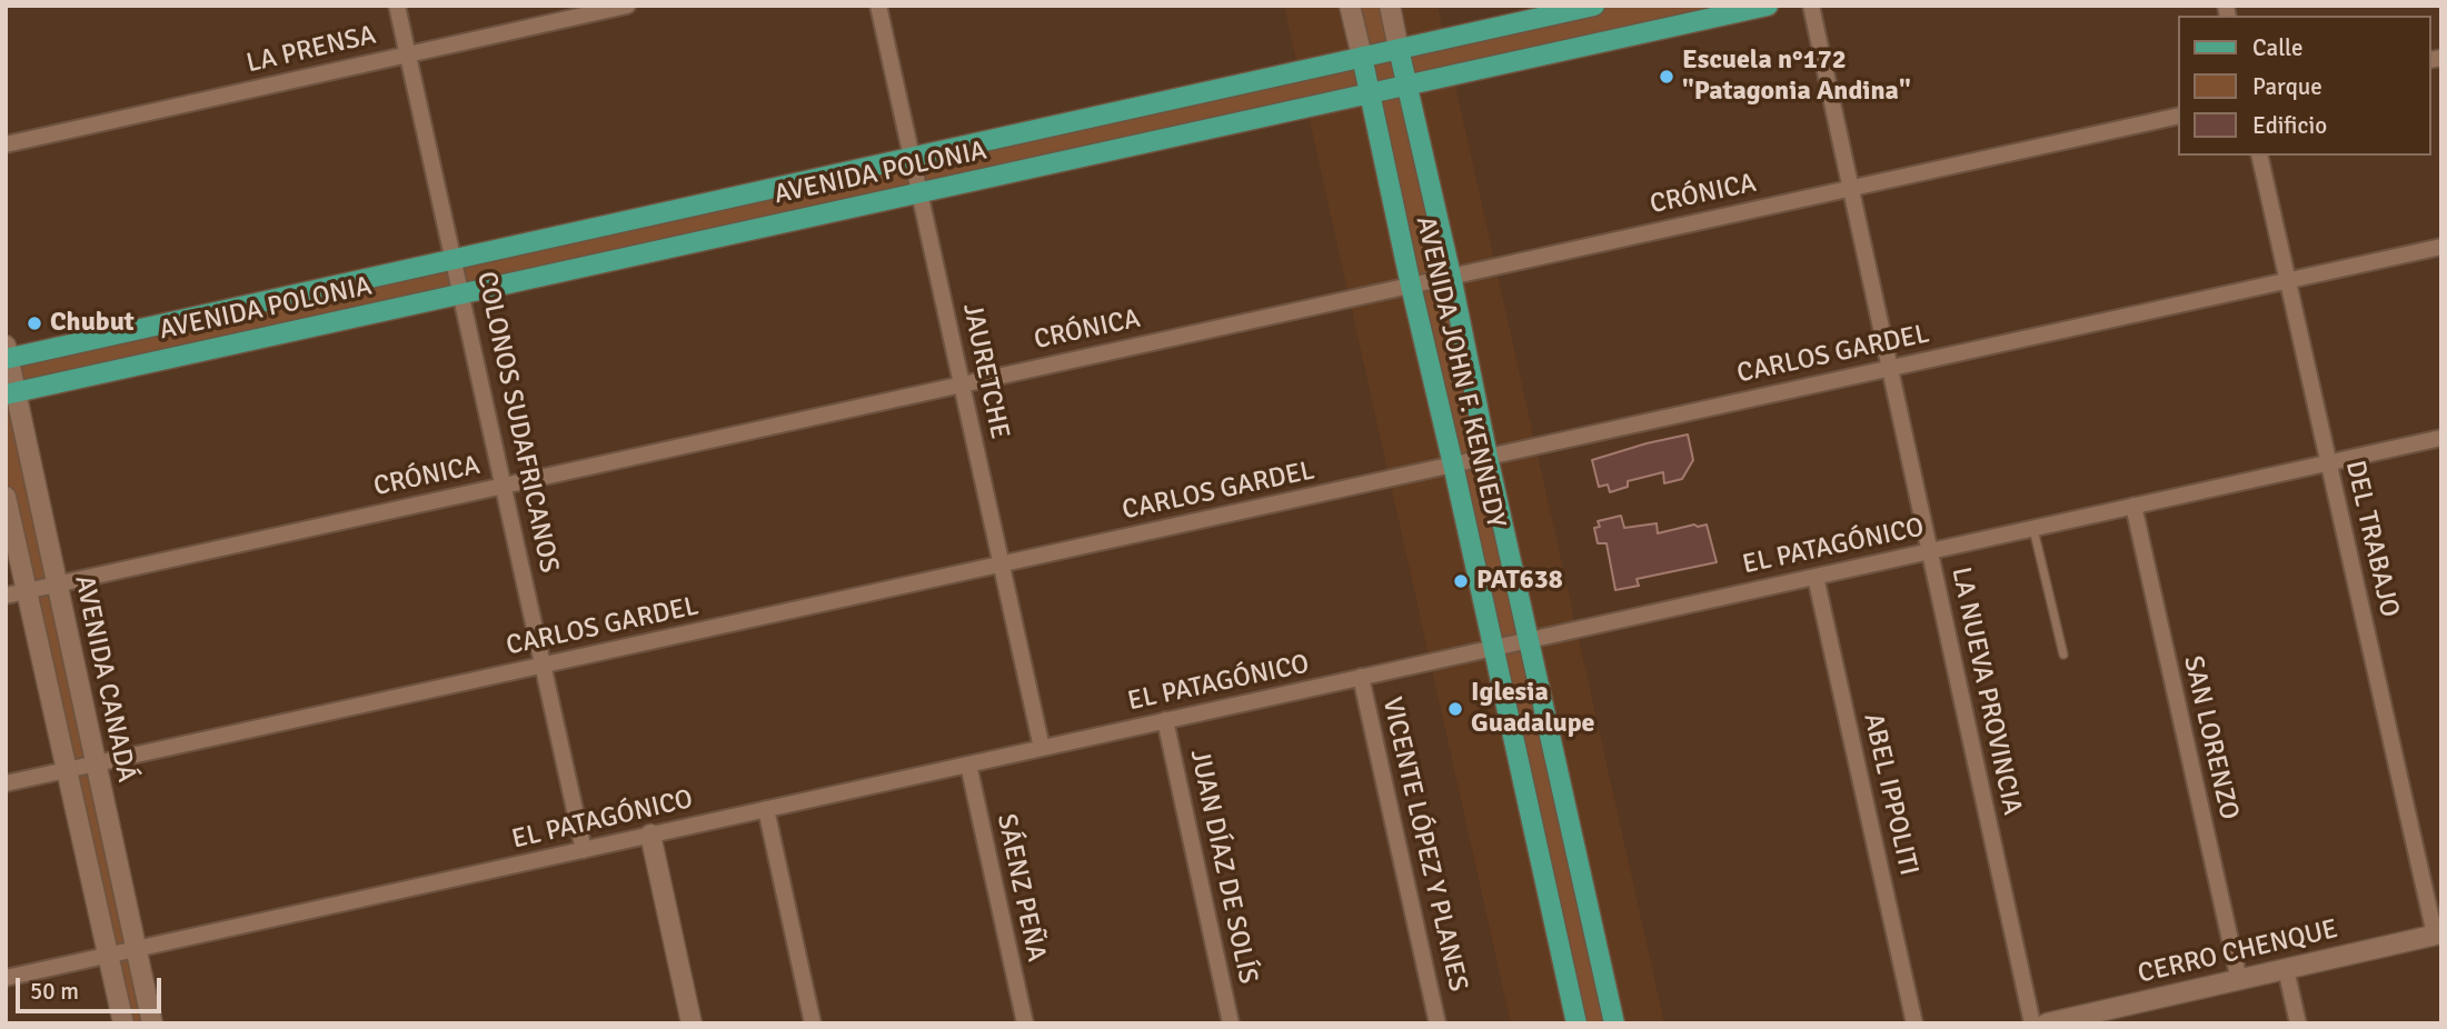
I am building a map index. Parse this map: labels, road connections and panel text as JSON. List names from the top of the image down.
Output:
{
  "streets": {
    "main road": [
      "AVENIDA POLONIA",
      "AVENIDA JOHN F. KENNEDY",
      "AVENIDA CANADÁ",
      "CERRO CHENQUE"
    ],
    "street": [
      "LA PRENSA",
      "CRÓNICA",
      "CARLOS GARDEL",
      "JAURETCHE",
      "COLONOS SUDAFRICANOS",
      "DEL TRABAJO",
      "EL PATAGÓNICO",
      "LA NUEVA PROVINCIA",
      "SAN LORENZO",
      "ABEL IPPOLITI",
      "VICENTE LÓPEZ Y PLANES",
      "JUAN DÍAZ DE SOLÍS",
      "SÁENZ PEÑA"
    ]
  },
  "crossings": [
    ["LA PRENSA", "COLONOS SUDAFRICANOS"],
    ["AVENIDA POLONIA", "JAURETCHE"],
    ["AVENIDA POLONIA", "AVENIDA JOHN F. KENNEDY"],
    ["AVENIDA POLONIA", "COLONOS SUDAFRICANOS"],
    ["AVENIDA POLONIA", "AVENIDA CANADÁ"],
    ["CRÓNICA", "JAURETCHE"],
    ["CRÓNICA", "AVENIDA JOHN F. KENNEDY"],
    ["CRÓNICA", "COLONOS SUDAFRICANOS"],
    ["CRÓNICA", "AVENIDA CANADÁ"],
    ["CRÓNICA", "LA NUEVA PROVINCIA"],
    ["CARLOS GARDEL", "JAURETCHE"],
    ["CARLOS GARDEL", "AVENIDA JOHN F. KENNEDY"],
    ["CARLOS GARDEL", "COLONOS SUDAFRICANOS"],
    ["CARLOS GARDEL", "DEL TRABAJO"],
    ["CARLOS GARDEL", "AVENIDA CANADÁ"],
    ["CARLOS GARDEL", "LA NUEVA PROVINCIA"],
    ["JAURETCHE", "EL PATAGÓNICO"],
    ["AVENIDA JOHN F. KENNEDY", "EL PATAGÓNICO"],
    ["COLONOS SUDAFRICANOS", "EL PATAGÓNICO"],
    ["DEL TRABAJO", "EL PATAGÓNICO"],
    ["DEL TRABAJO", "CERRO CHENQUE"],
    ["EL PATAGÓNICO", "AVENIDA CANADÁ"],
    ["EL PATAGÓNICO", "LA NUEVA PROVINCIA"],
    ["EL PATAGÓNICO", "SAN LORENZO"],
    ["EL PATAGÓNICO", "ABEL IPPOLITI"],
    ["EL PATAGÓNICO", "VICENTE LÓPEZ Y PLANES"],
    ["EL PATAGÓNICO", "JUAN DÍAZ DE SOLÍS"],
    ["EL PATAGÓNICO", "SÁENZ PEÑA"],
    ["SAN LORENZO", "CERRO CHENQUE"]
  ],
  "places": [
    "Escuela n°172 \"Patagonia Andina\"",
    "Chubut",
    "PAT638",
    "Iglesia Guadalupe"
  ],
  "legend": ["Calle", "Parque", "Edificio"],
  "scale_bar": "50 m"
}
